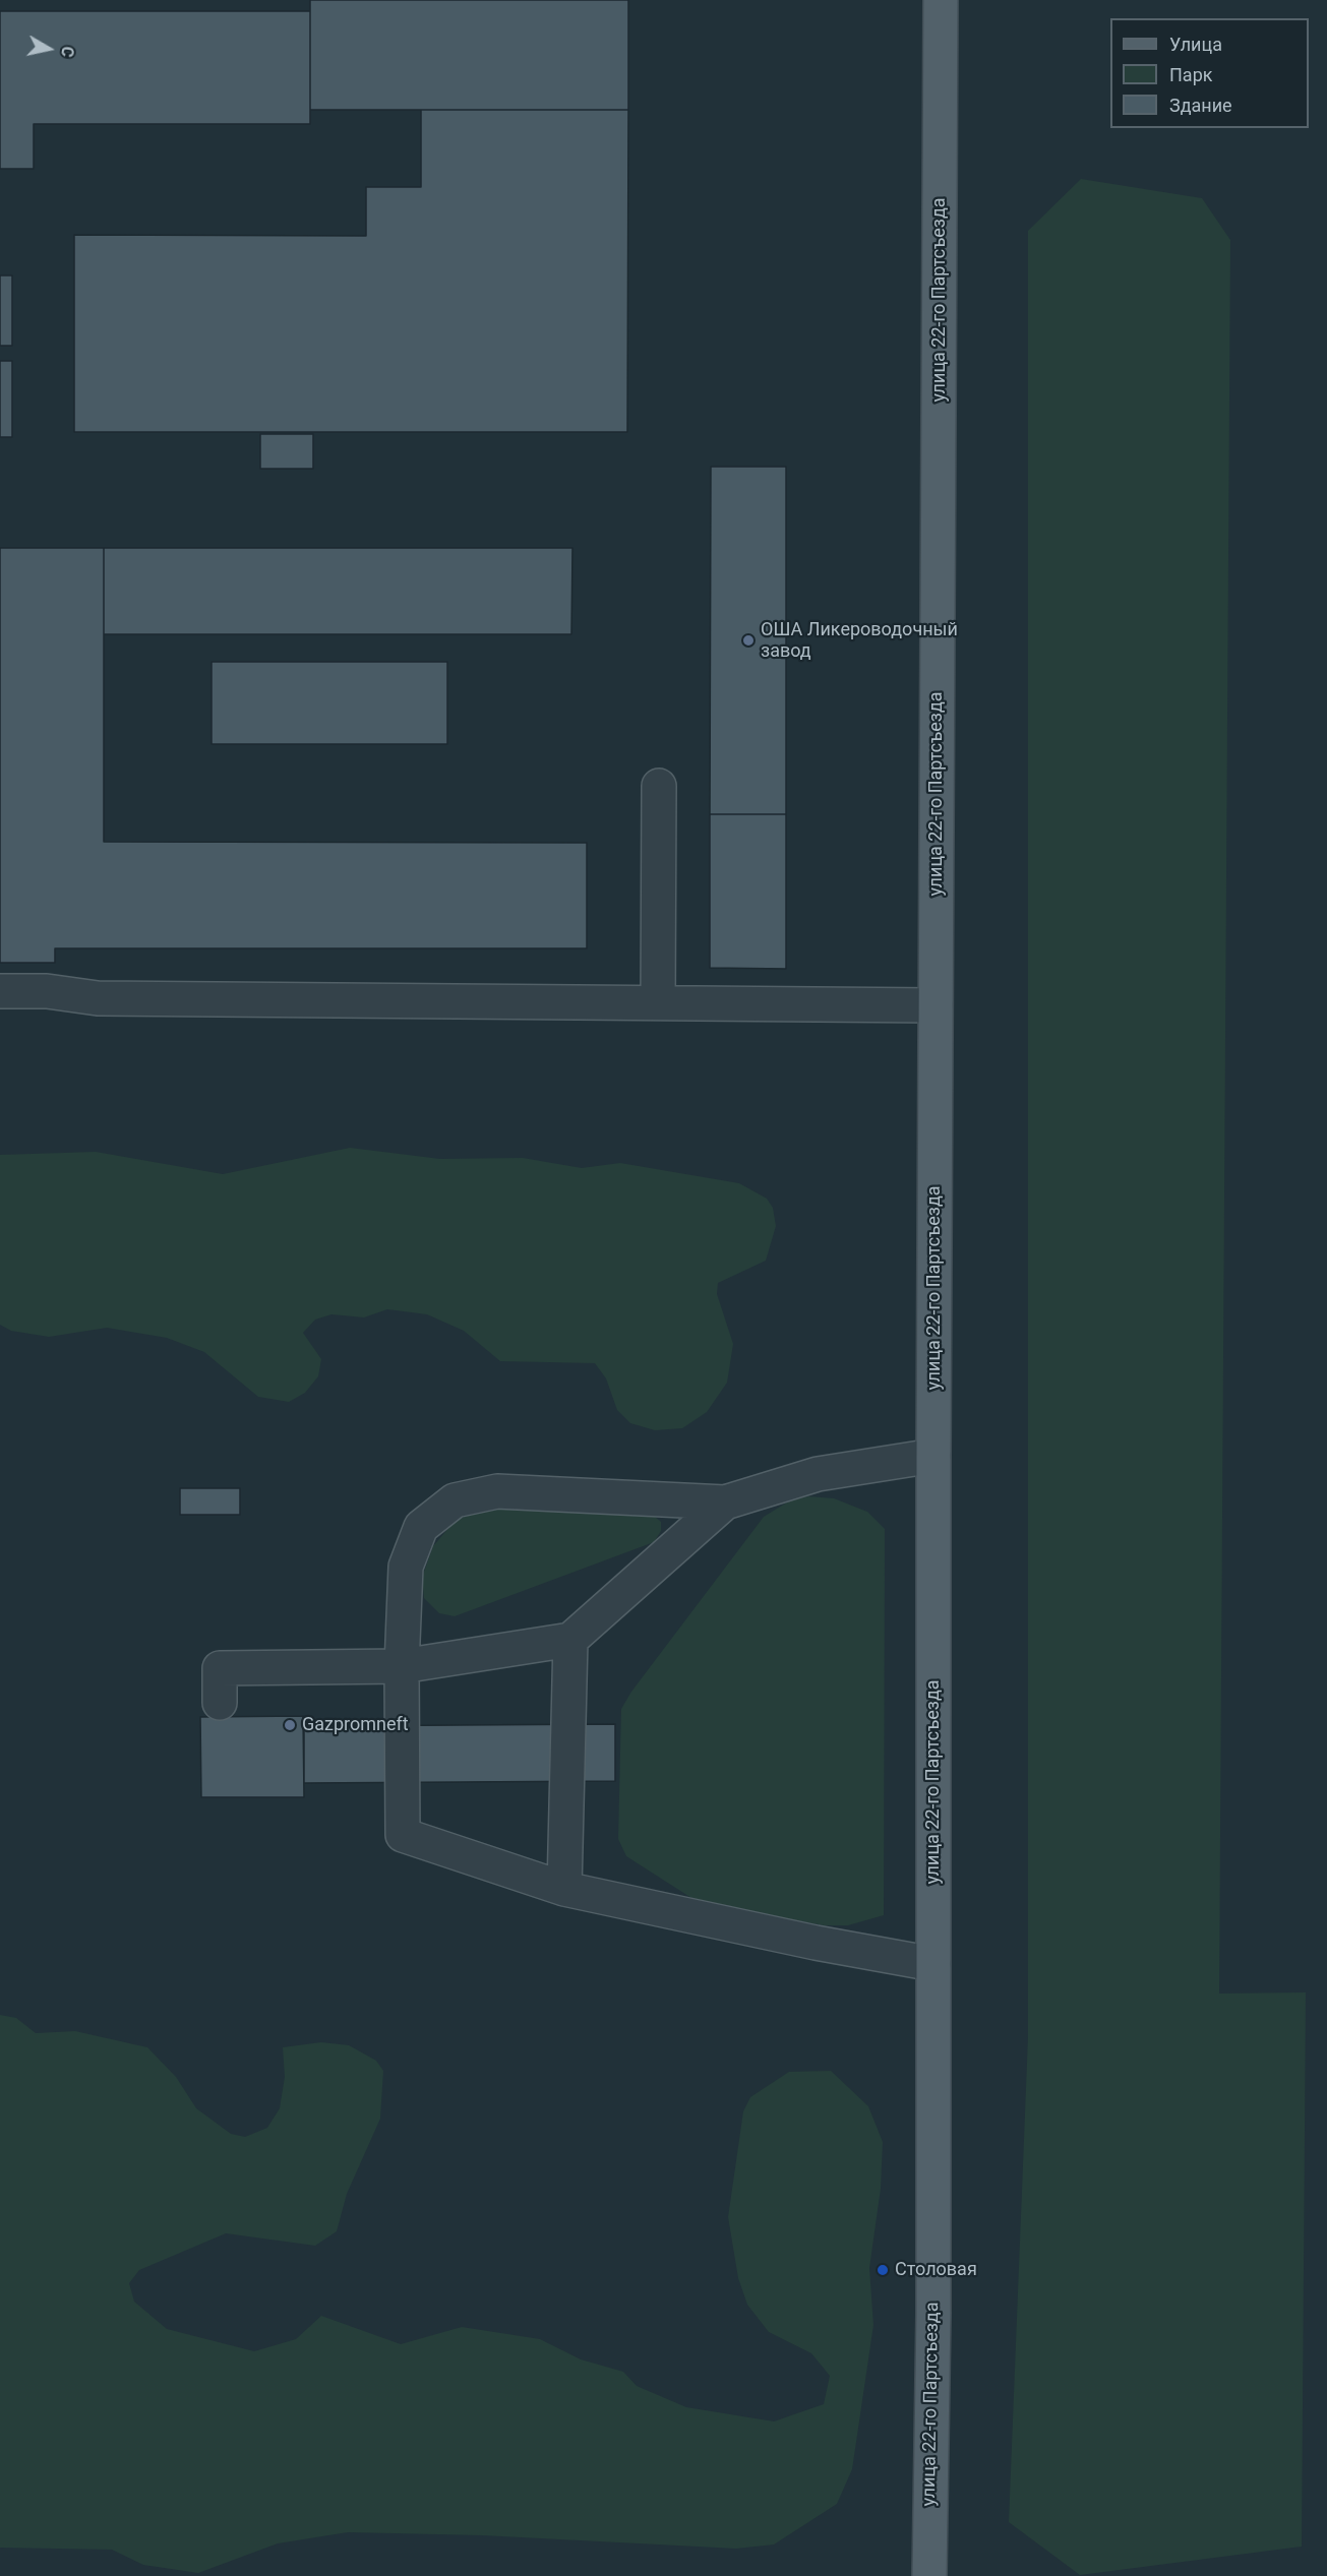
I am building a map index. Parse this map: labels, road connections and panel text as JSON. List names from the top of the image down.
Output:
{
  "streets": {
    "main road": ["улица 22-го Партсъезда"]
  },
  "places": ["ОША Ликероводочный завод", "Gazpromneft", "Столовая"],
  "legend": ["Улица", "Парк", "Здание"],
  "north": "right"
}
